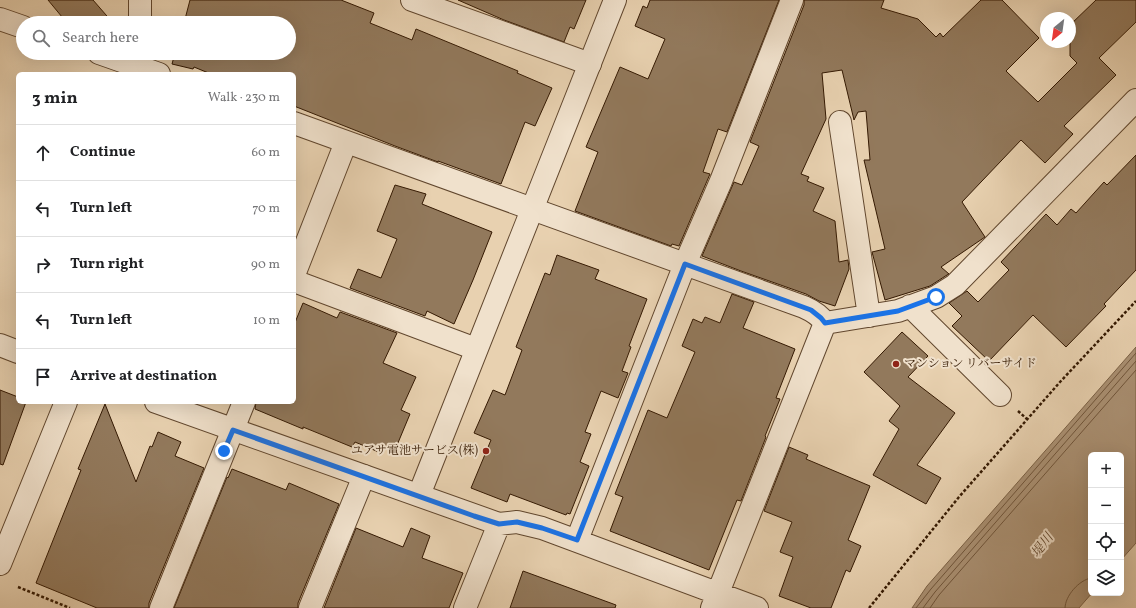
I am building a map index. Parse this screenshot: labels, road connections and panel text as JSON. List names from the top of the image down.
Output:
{
  "water": ["堤川"],
  "places": ["マンション リバーサイド", "ユアサ電池サービス(株)"],
  "north": "bottom left",
  "page": {
    "search": "Search here",
    "heading": ["3 min", "Walk · 230 m"],
    "list": [
      ["Continue", "60 m"],
      ["Turn left", "70 m"],
      ["Turn right", "90 m"],
      ["Turn left", "10 m"],
      "Arrive at destination"
    ],
    "map_buttons": ["+", "−"]
  }
}
